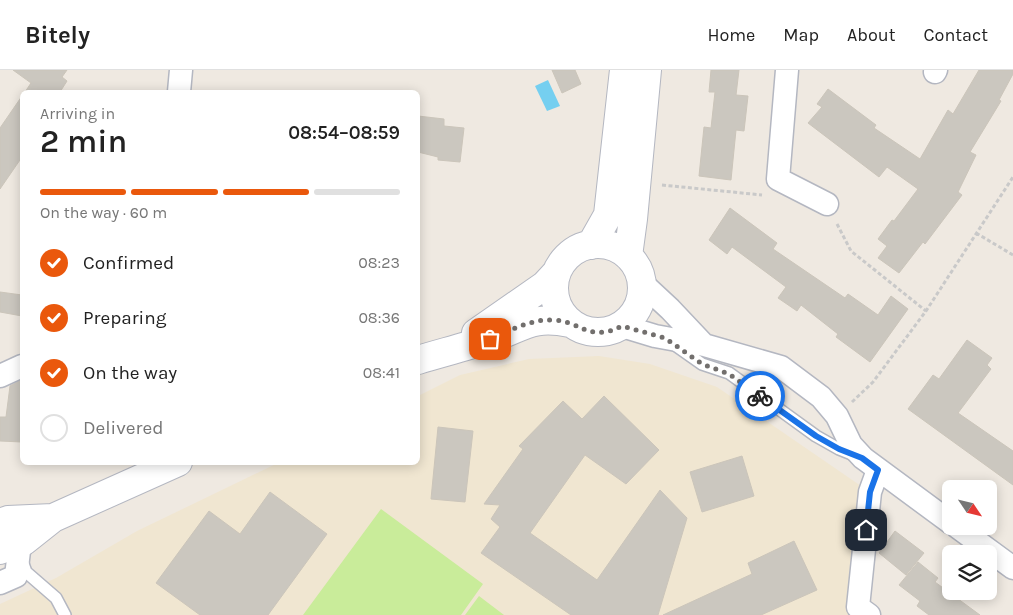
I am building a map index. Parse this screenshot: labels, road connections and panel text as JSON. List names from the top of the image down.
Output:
{
  "north": "bottom right",
  "page": {
    "header": "Bitely",
    "nav": [
      "Home",
      "Map",
      "About",
      "Contact"
    ],
    "heading": ["2 min", "Arriving in", "08:54–08:59"],
    "bar": "On the way · 60 m",
    "list": [
      ["Confirmed", "08:23"],
      ["Preparing", "08:36"],
      ["On the way", "08:41"],
      "Delivered"
    ]
  }
}
